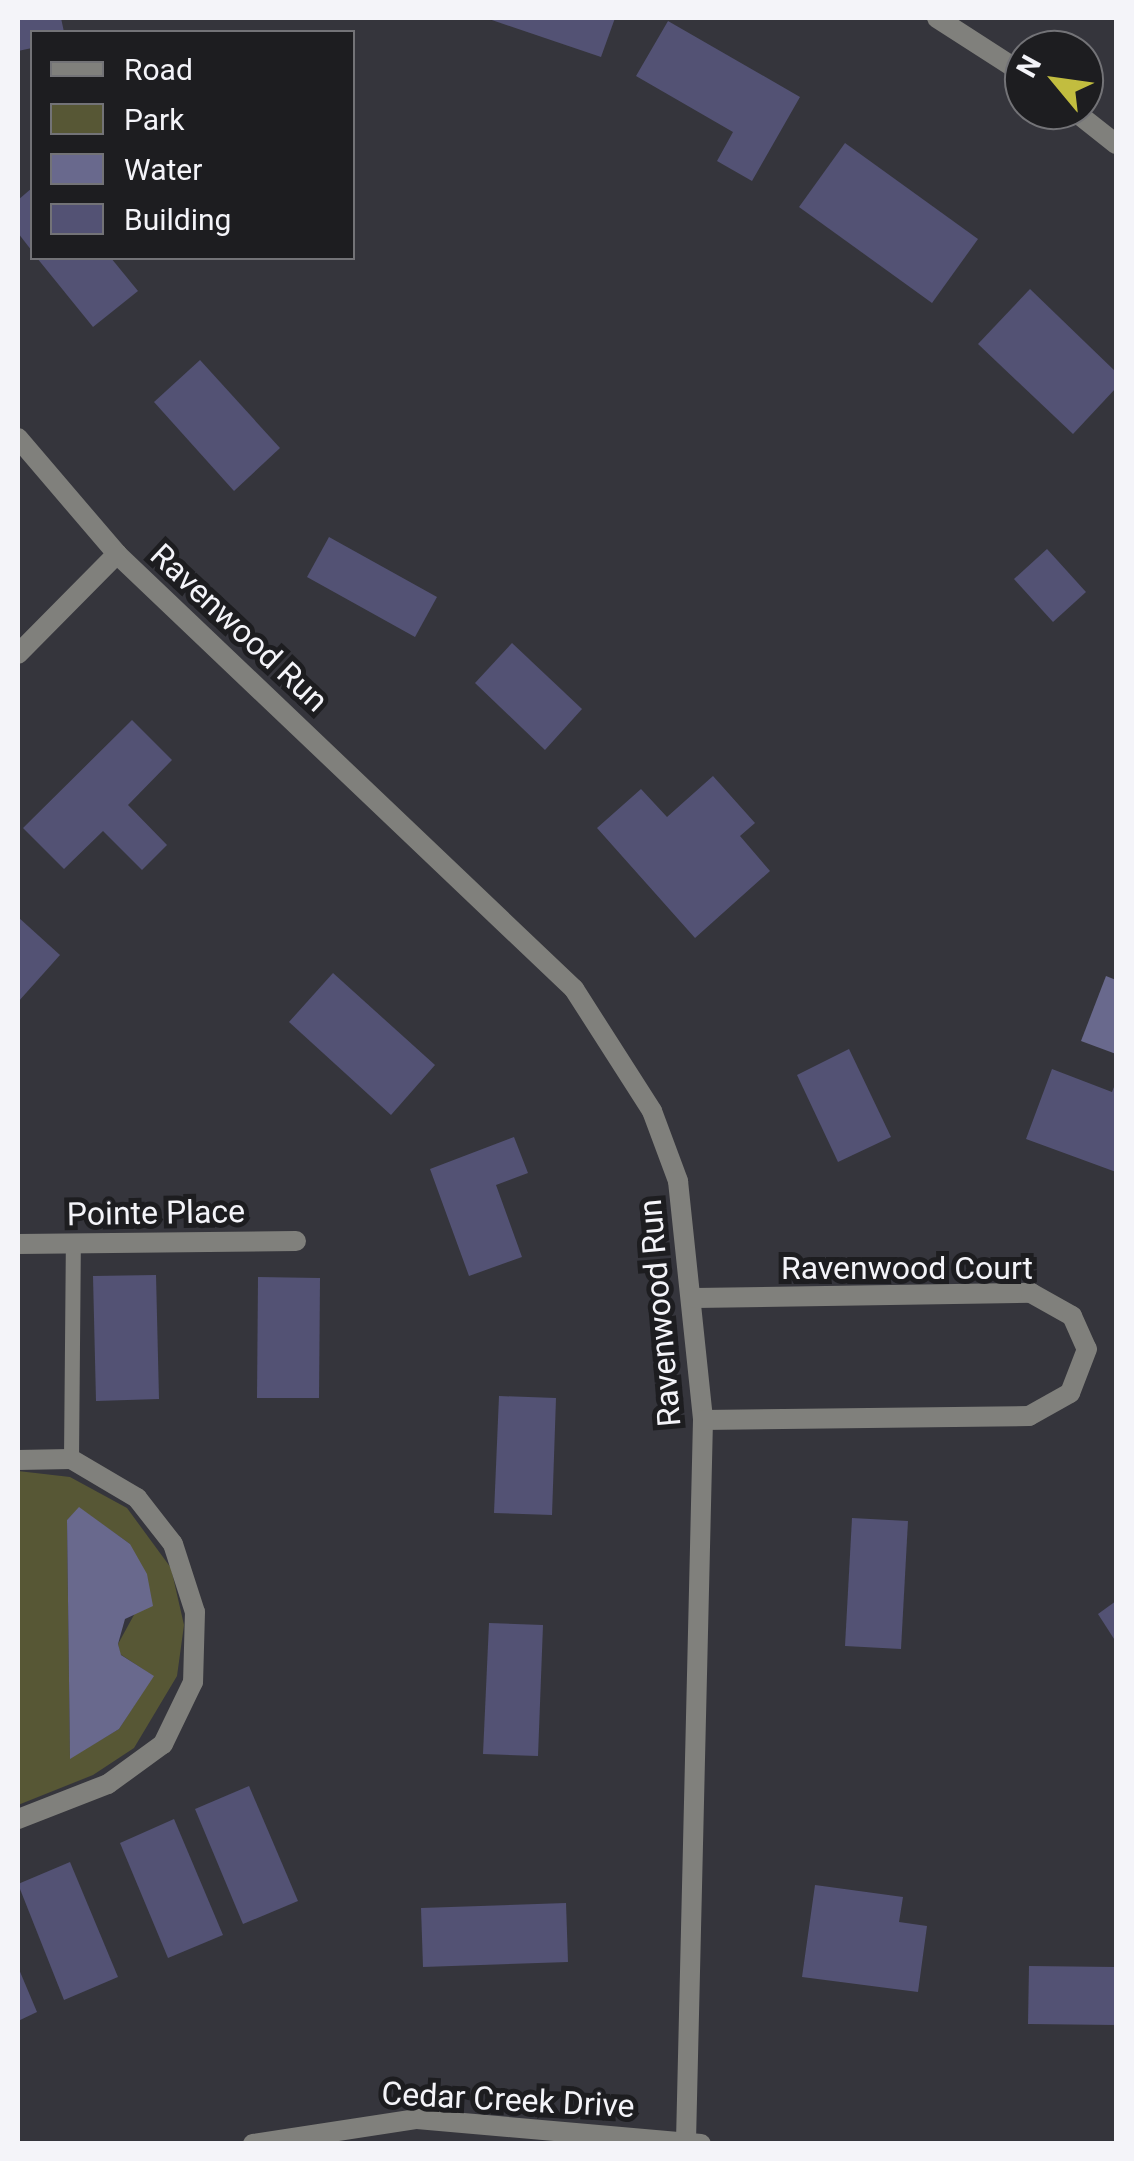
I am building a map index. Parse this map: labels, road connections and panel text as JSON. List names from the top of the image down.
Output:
{
  "streets": {
    "street": [
      "Ravenwood Run",
      "Pointe Place",
      "Ravenwood Court",
      "Cedar Creek Drive"
    ]
  },
  "crossings": [
    ["Ravenwood Run", "Ravenwood Court"],
    ["Ravenwood Run", "Cedar Creek Drive"]
  ],
  "legend": [
    "Road",
    "Park",
    "Water",
    "Building"
  ],
  "north": "top left"
}
